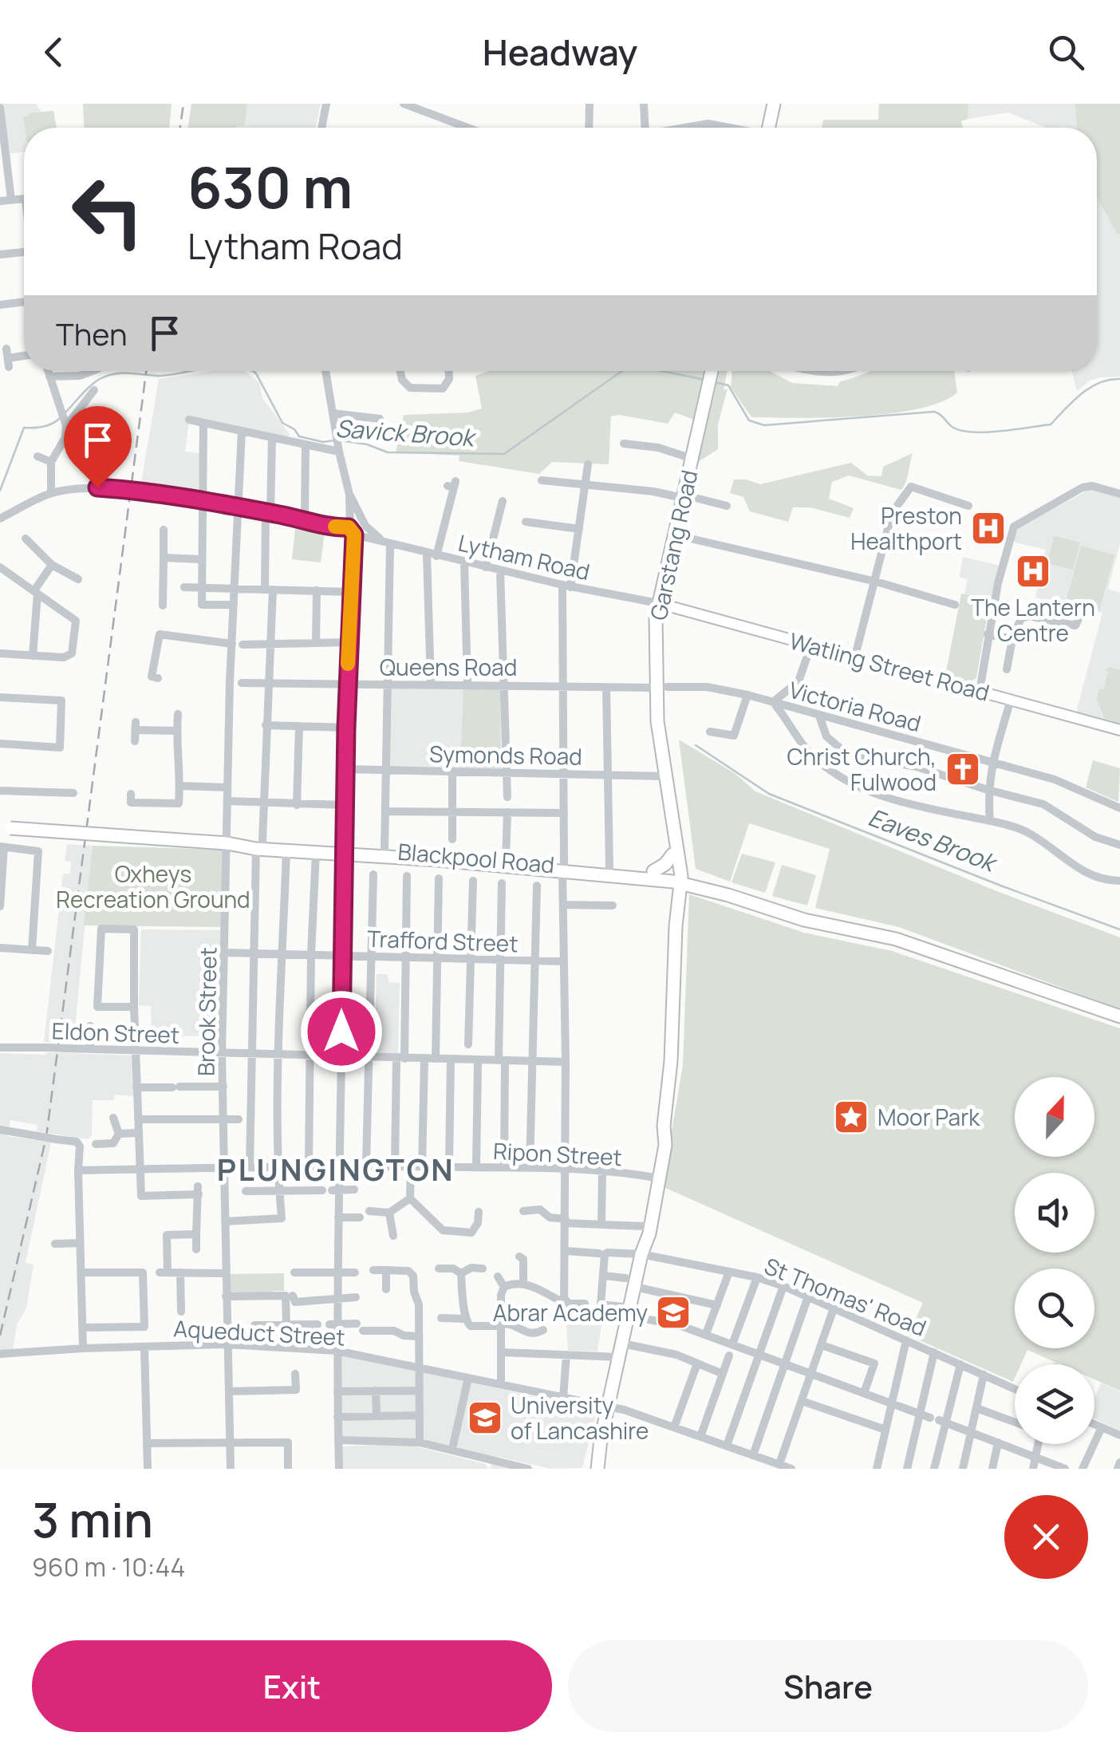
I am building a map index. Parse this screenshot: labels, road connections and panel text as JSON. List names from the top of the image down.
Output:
{
  "streets": {
    "highway": ["Garstang Road", "Blackpool Road"],
    "main road": ["Watling Street Road"],
    "street": [
      "Lytham Road",
      "Queens Road",
      "Victoria Road",
      "Symonds Road",
      "Trafford Street",
      "Brook Street",
      "Eldon Street",
      "Ripon Street",
      "St Thomas' Road",
      "Aqueduct Street"
    ]
  },
  "crossings": [
    ["Garstang Road", "Lytham Road"],
    ["Garstang Road", "Watling Street Road"],
    ["Garstang Road", "Queens Road"],
    ["Garstang Road", "Victoria Road"],
    ["Garstang Road", "Symonds Road"],
    ["Garstang Road", "Blackpool Road"],
    ["Garstang Road", "Ripon Street"],
    ["Garstang Road", "St Thomas' Road"],
    ["Garstang Road", "Aqueduct Street"],
    ["Lytham Road", "Watling Street Road"],
    ["Lytham Road", "Brook Street"],
    ["Queens Road", "Victoria Road"],
    ["Blackpool Road", "Brook Street"],
    ["Trafford Street", "Brook Street"],
    ["Brook Street", "Eldon Street"],
    ["Brook Street", "Ripon Street"],
    ["Brook Street", "Aqueduct Street"]
  ],
  "districts": ["PLUNGINGTON"],
  "water": ["Savick Brook", "Eaves Brook"],
  "parks": ["Oxheys Recreation Ground"],
  "places": {
    "hospital": ["Preston Healthport", "The Lantern Centre"],
    "church": ["Christ Church, Fulwood"],
    "place": ["Moor Park"],
    "school or university": ["Abrar Academy", "University of Lancashire"]
  },
  "north": "top",
  "page": {
    "header": "Headway",
    "turn": ["630 m", "Lytham Road"],
    "then": "Then",
    "heading": ["3 min", "960 m · 10:44"],
    "buttons": ["Exit", "Share"]
  }
}
